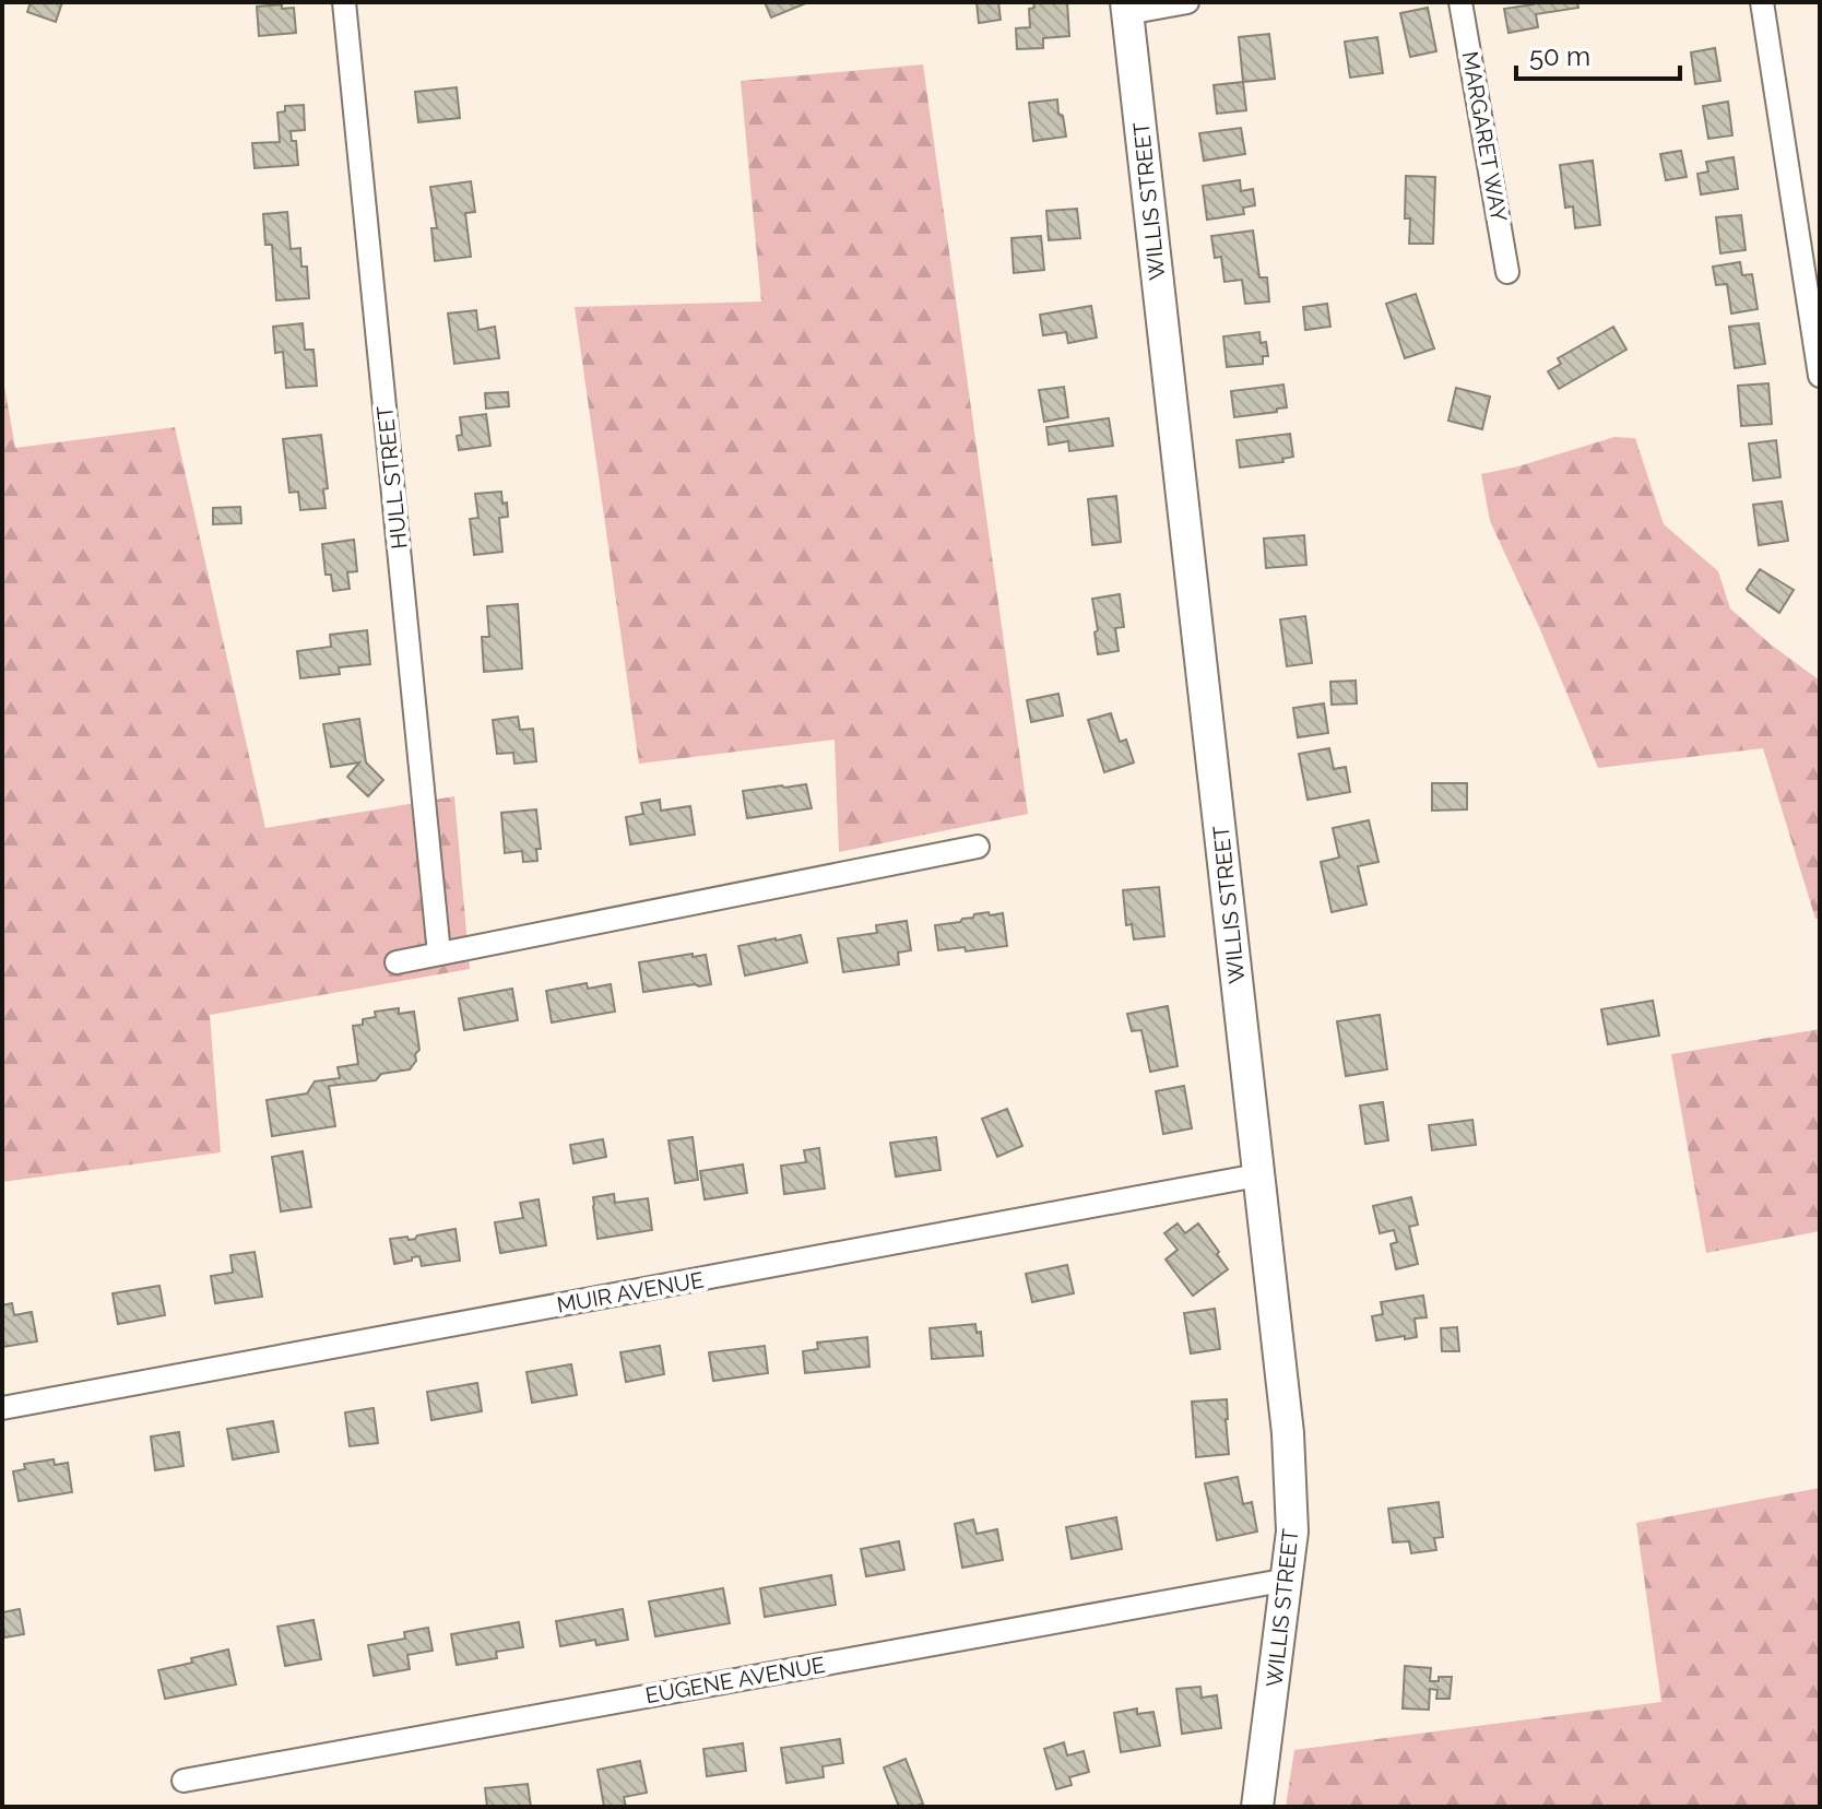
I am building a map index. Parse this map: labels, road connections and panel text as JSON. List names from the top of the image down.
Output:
{
  "streets": {
    "main road": ["WILLIS STREET"],
    "street": [
      "MARGARET WAY",
      "HULL STREET",
      "MUIR AVENUE",
      "EUGENE AVENUE"
    ]
  },
  "crossings": [
    ["WILLIS STREET", "MUIR AVENUE"],
    ["WILLIS STREET", "EUGENE AVENUE"]
  ],
  "scale_bar": "50 m"
}
